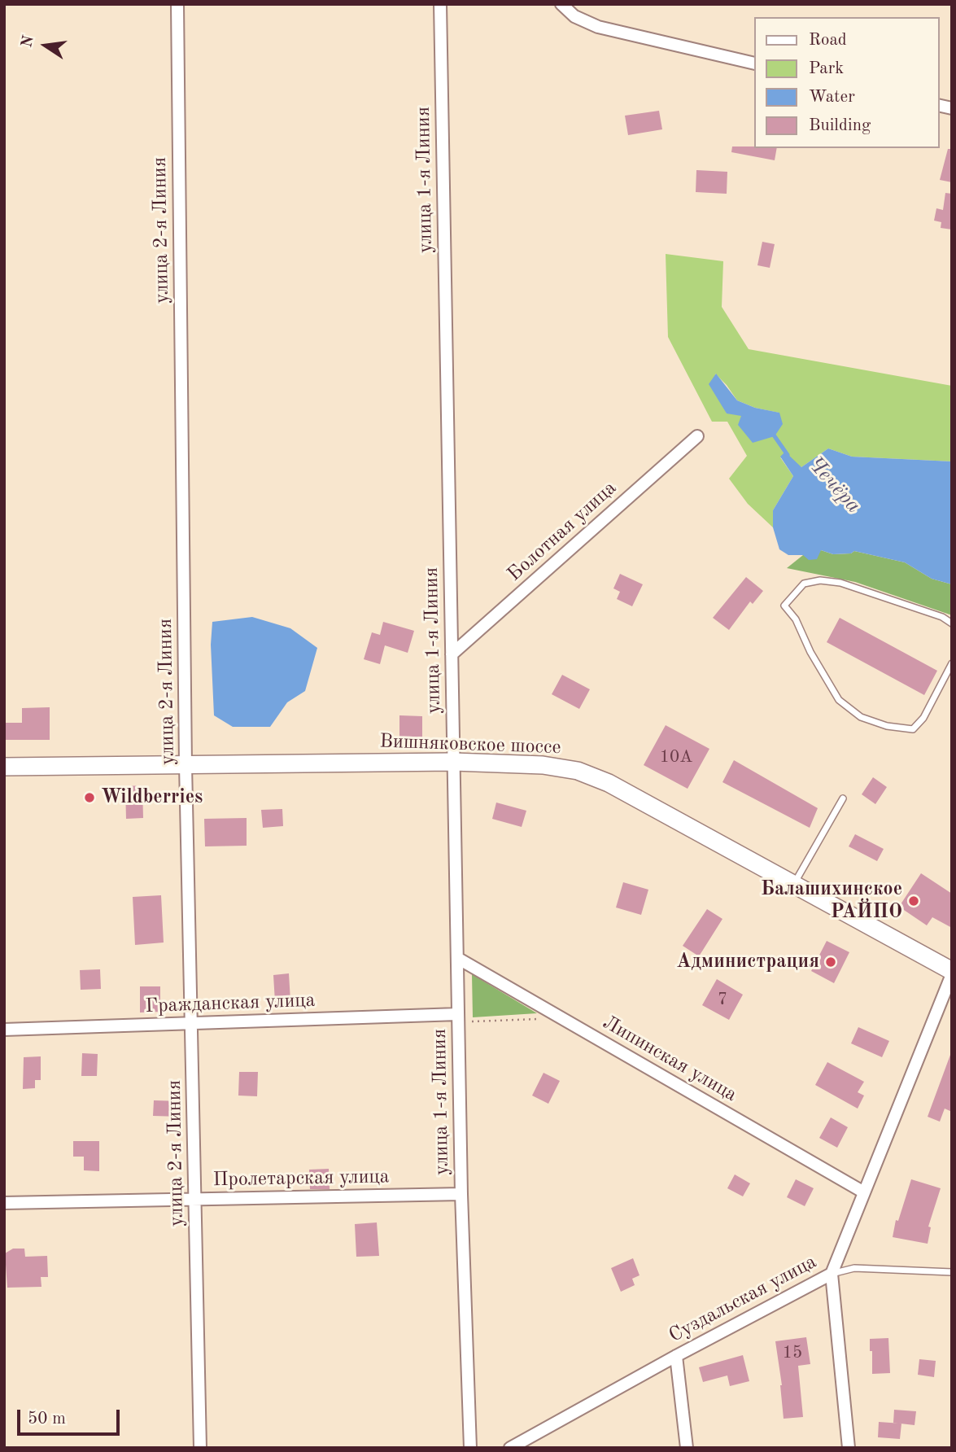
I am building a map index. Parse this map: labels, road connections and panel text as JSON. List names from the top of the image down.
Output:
{
  "streets": {
    "street": [
      "улица 1-я Линия",
      "улица 2-я Линия",
      "Болотная улица",
      "Вишняковское шоссе",
      "Гражданская улица",
      "Липинская улица",
      "Пролетарская улица",
      "Суздальская улица"
    ]
  },
  "crossings": [
    ["улица 1-я Линия", "Болотная улица"],
    ["улица 1-я Линия", "Вишняковское шоссе"],
    ["улица 1-я Линия", "Гражданская улица"],
    ["улица 1-я Линия", "Липинская улица"],
    ["улица 1-я Линия", "Пролетарская улица"],
    ["улица 2-я Линия", "Вишняковское шоссе"],
    ["улица 2-я Линия", "Гражданская улица"],
    ["улица 2-я Линия", "Пролетарская улица"],
    ["Вишняковское шоссе", "Суздальская улица"],
    ["Липинская улица", "Суздальская улица"]
  ],
  "water": ["Чечёра"],
  "places": ["Wildberries", "Балашихинское РАЙПО", "Администрация"],
  "house_numbers": ["10А", "7", "15"],
  "legend": [
    "Road",
    "Park",
    "Water",
    "Building"
  ],
  "scale_bar": "50 m",
  "north": "left"
}
